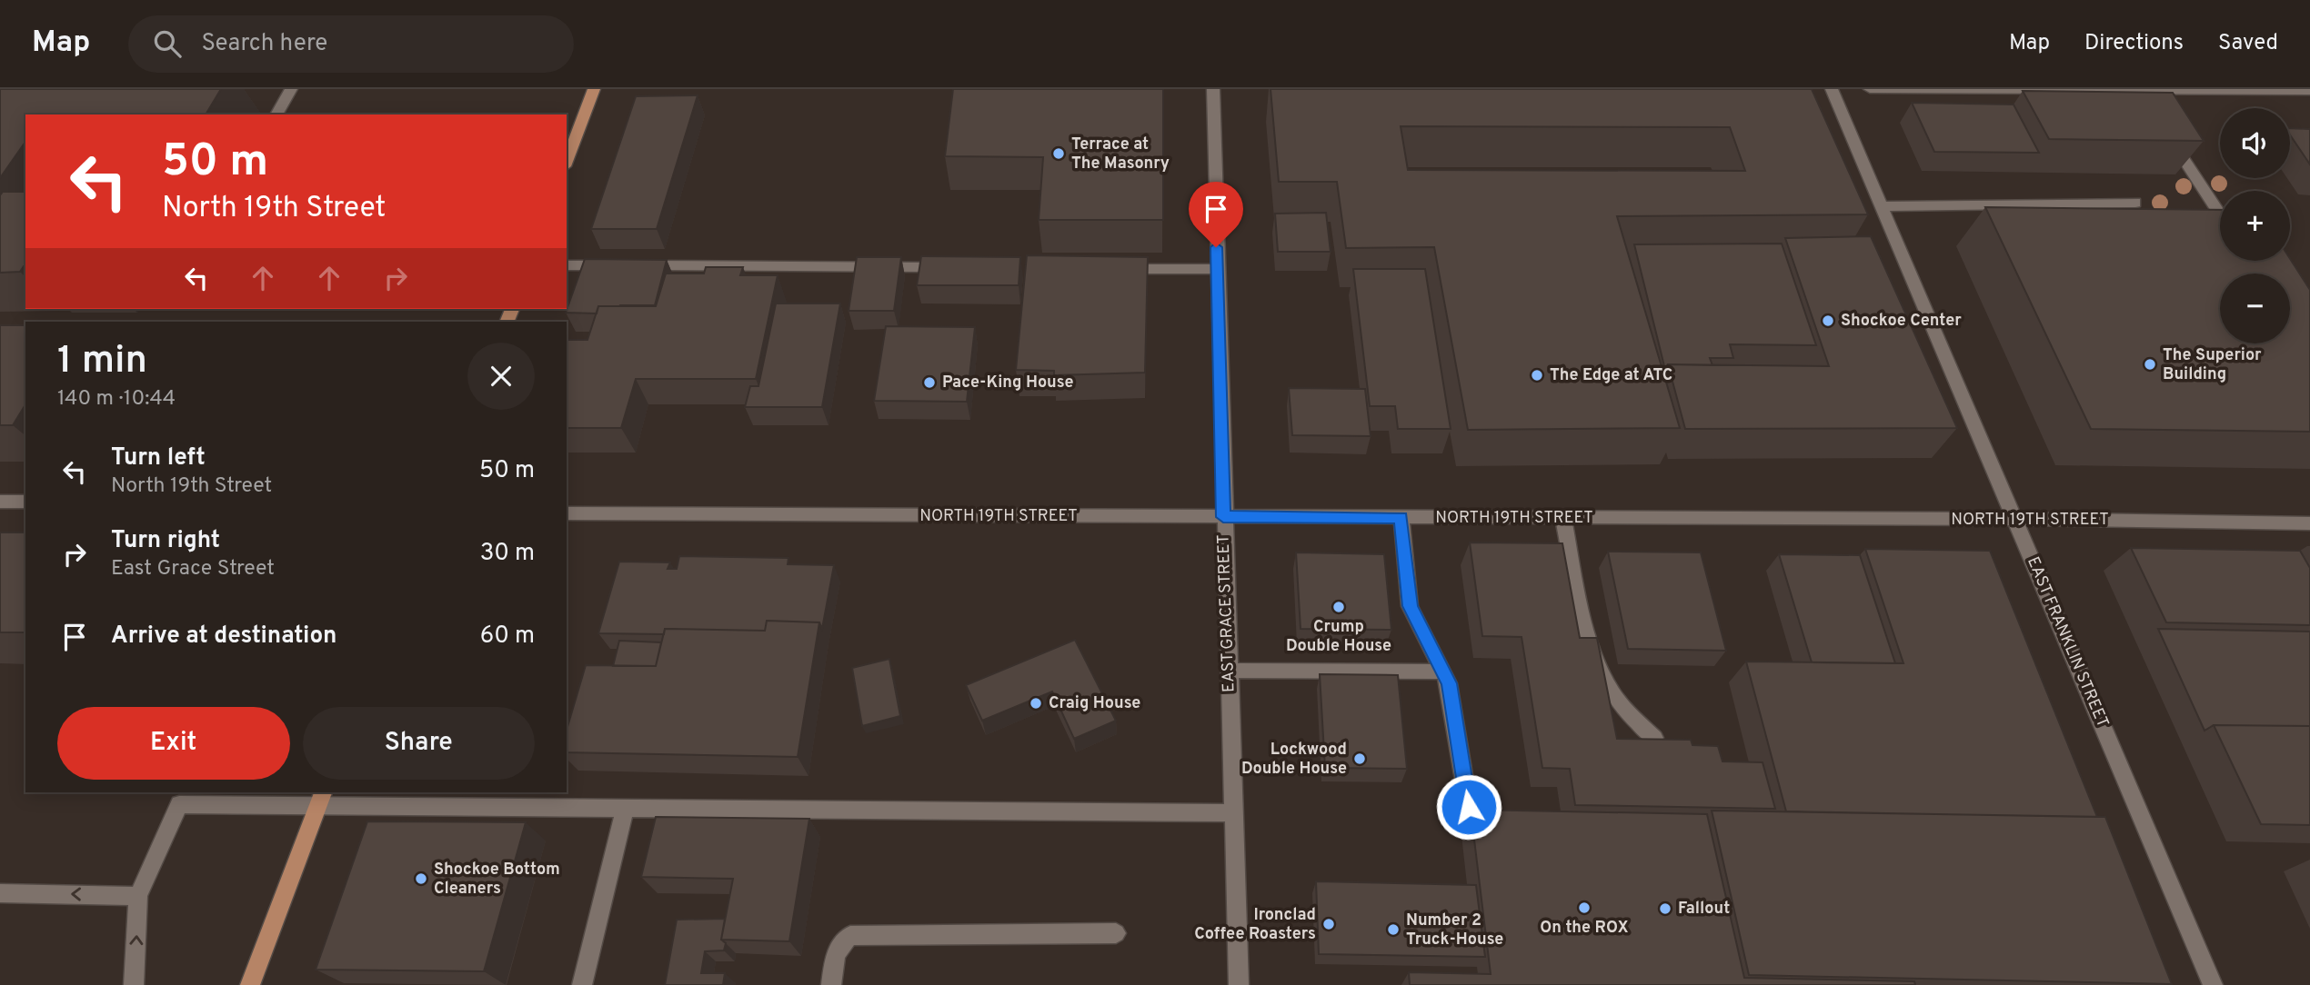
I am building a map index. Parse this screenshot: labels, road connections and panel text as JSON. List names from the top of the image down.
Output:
{
  "streets": {
    "street": ["NORTH 19TH STREET", "EAST GRACE STREET", "EAST FRANKLIN STREET"]
  },
  "crossings": [
    ["NORTH 19TH STREET", "EAST GRACE STREET"],
    ["NORTH 19TH STREET", "EAST FRANKLIN STREET"]
  ],
  "places": [
    "Terrace at The Masonry",
    "Shockoe Center",
    "The Superior Building",
    "The Edge at ATC",
    "Pace-King House",
    "Crump Double House",
    "Craig House",
    "Lockwood Double House",
    "Shockoe Bottom Cleaners",
    "On the ROX",
    "Fallout",
    "Ironclad Coffee Roasters",
    "Number 2 Truck-House"
  ],
  "page": {
    "header": "Map",
    "search": "Search here",
    "nav": ["Map", "Directions", "Saved"],
    "map_buttons": ["+", "−"],
    "turn": ["50 m", "North 19th Street"],
    "heading": ["1 min", "140 m · 10:44"],
    "list": [
      {
        "name": "Turn left",
        "note": "North 19th Street",
        "value": "50 m"
      },
      {
        "name": "Turn right",
        "note": "East Grace Street",
        "value": "30 m"
      },
      {
        "name": "Arrive at destination",
        "value": "60 m"
      }
    ],
    "buttons": ["Exit", "Share"]
  }
}
